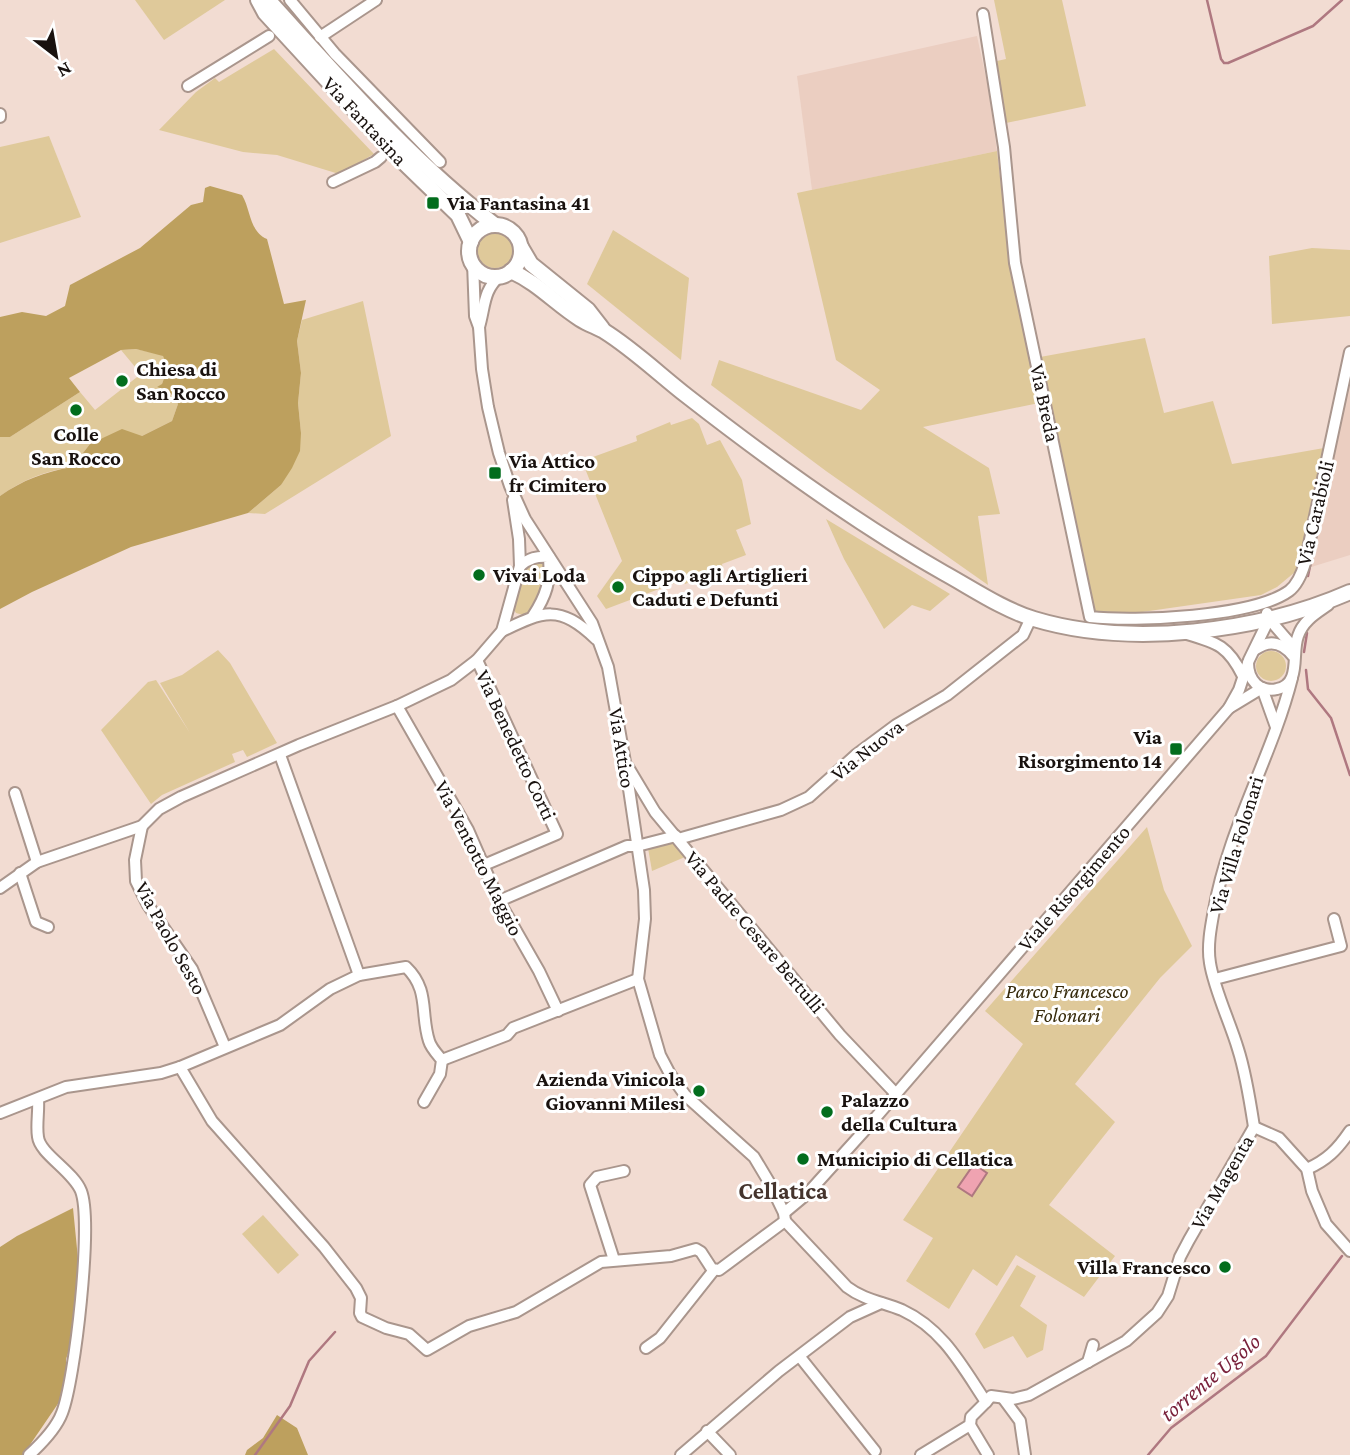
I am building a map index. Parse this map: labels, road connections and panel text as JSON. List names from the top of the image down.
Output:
{
  "streets": {
    "street": [
      "Via Fantasina",
      "Via Breda",
      "Via Carabioli",
      "Via Benedetto Corti",
      "Via Attico",
      "Via Nuova",
      "Via Villa Folonari",
      "Via Ventotto Maggio",
      "Viale Risorgimento",
      "Via Padre Cesare Bertulli",
      "Via Paolo Sesto",
      "Via Magenta"
    ]
  },
  "crossings": [
    ["Via Fantasina", "Via Attico"],
    ["Via Breda", "Via Carabioli"],
    ["Via Benedetto Corti", "Via Ventotto Maggio"],
    ["Via Attico", "Via Nuova"],
    ["Via Attico", "Viale Risorgimento"],
    ["Via Attico", "Via Padre Cesare Bertulli"],
    ["Via Nuova", "Via Ventotto Maggio"],
    ["Via Nuova", "Via Padre Cesare Bertulli"],
    ["Via Villa Folonari", "Viale Risorgimento"],
    ["Via Villa Folonari", "Via Magenta"],
    ["Viale Risorgimento", "Via Padre Cesare Bertulli"]
  ],
  "districts": ["Cellatica"],
  "water": ["torrente Ugolo"],
  "parks": ["Parco Francesco Folonari"],
  "places": {
    "transit": ["Via Fantasina 41", "Via Attico fr Cimitero", "Via Risorgimento 14"],
    "other": [
      "Chiesa di San Rocco",
      "Colle San Rocco",
      "Vivai Loda",
      "Cippo agli Artiglieri Caduti e Defunti",
      "Azienda Vinicola Giovanni Milesi",
      "Palazzo della Cultura",
      "Municipio di Cellatica",
      "Villa Francesco"
    ]
  },
  "north": "bottom right"
}
